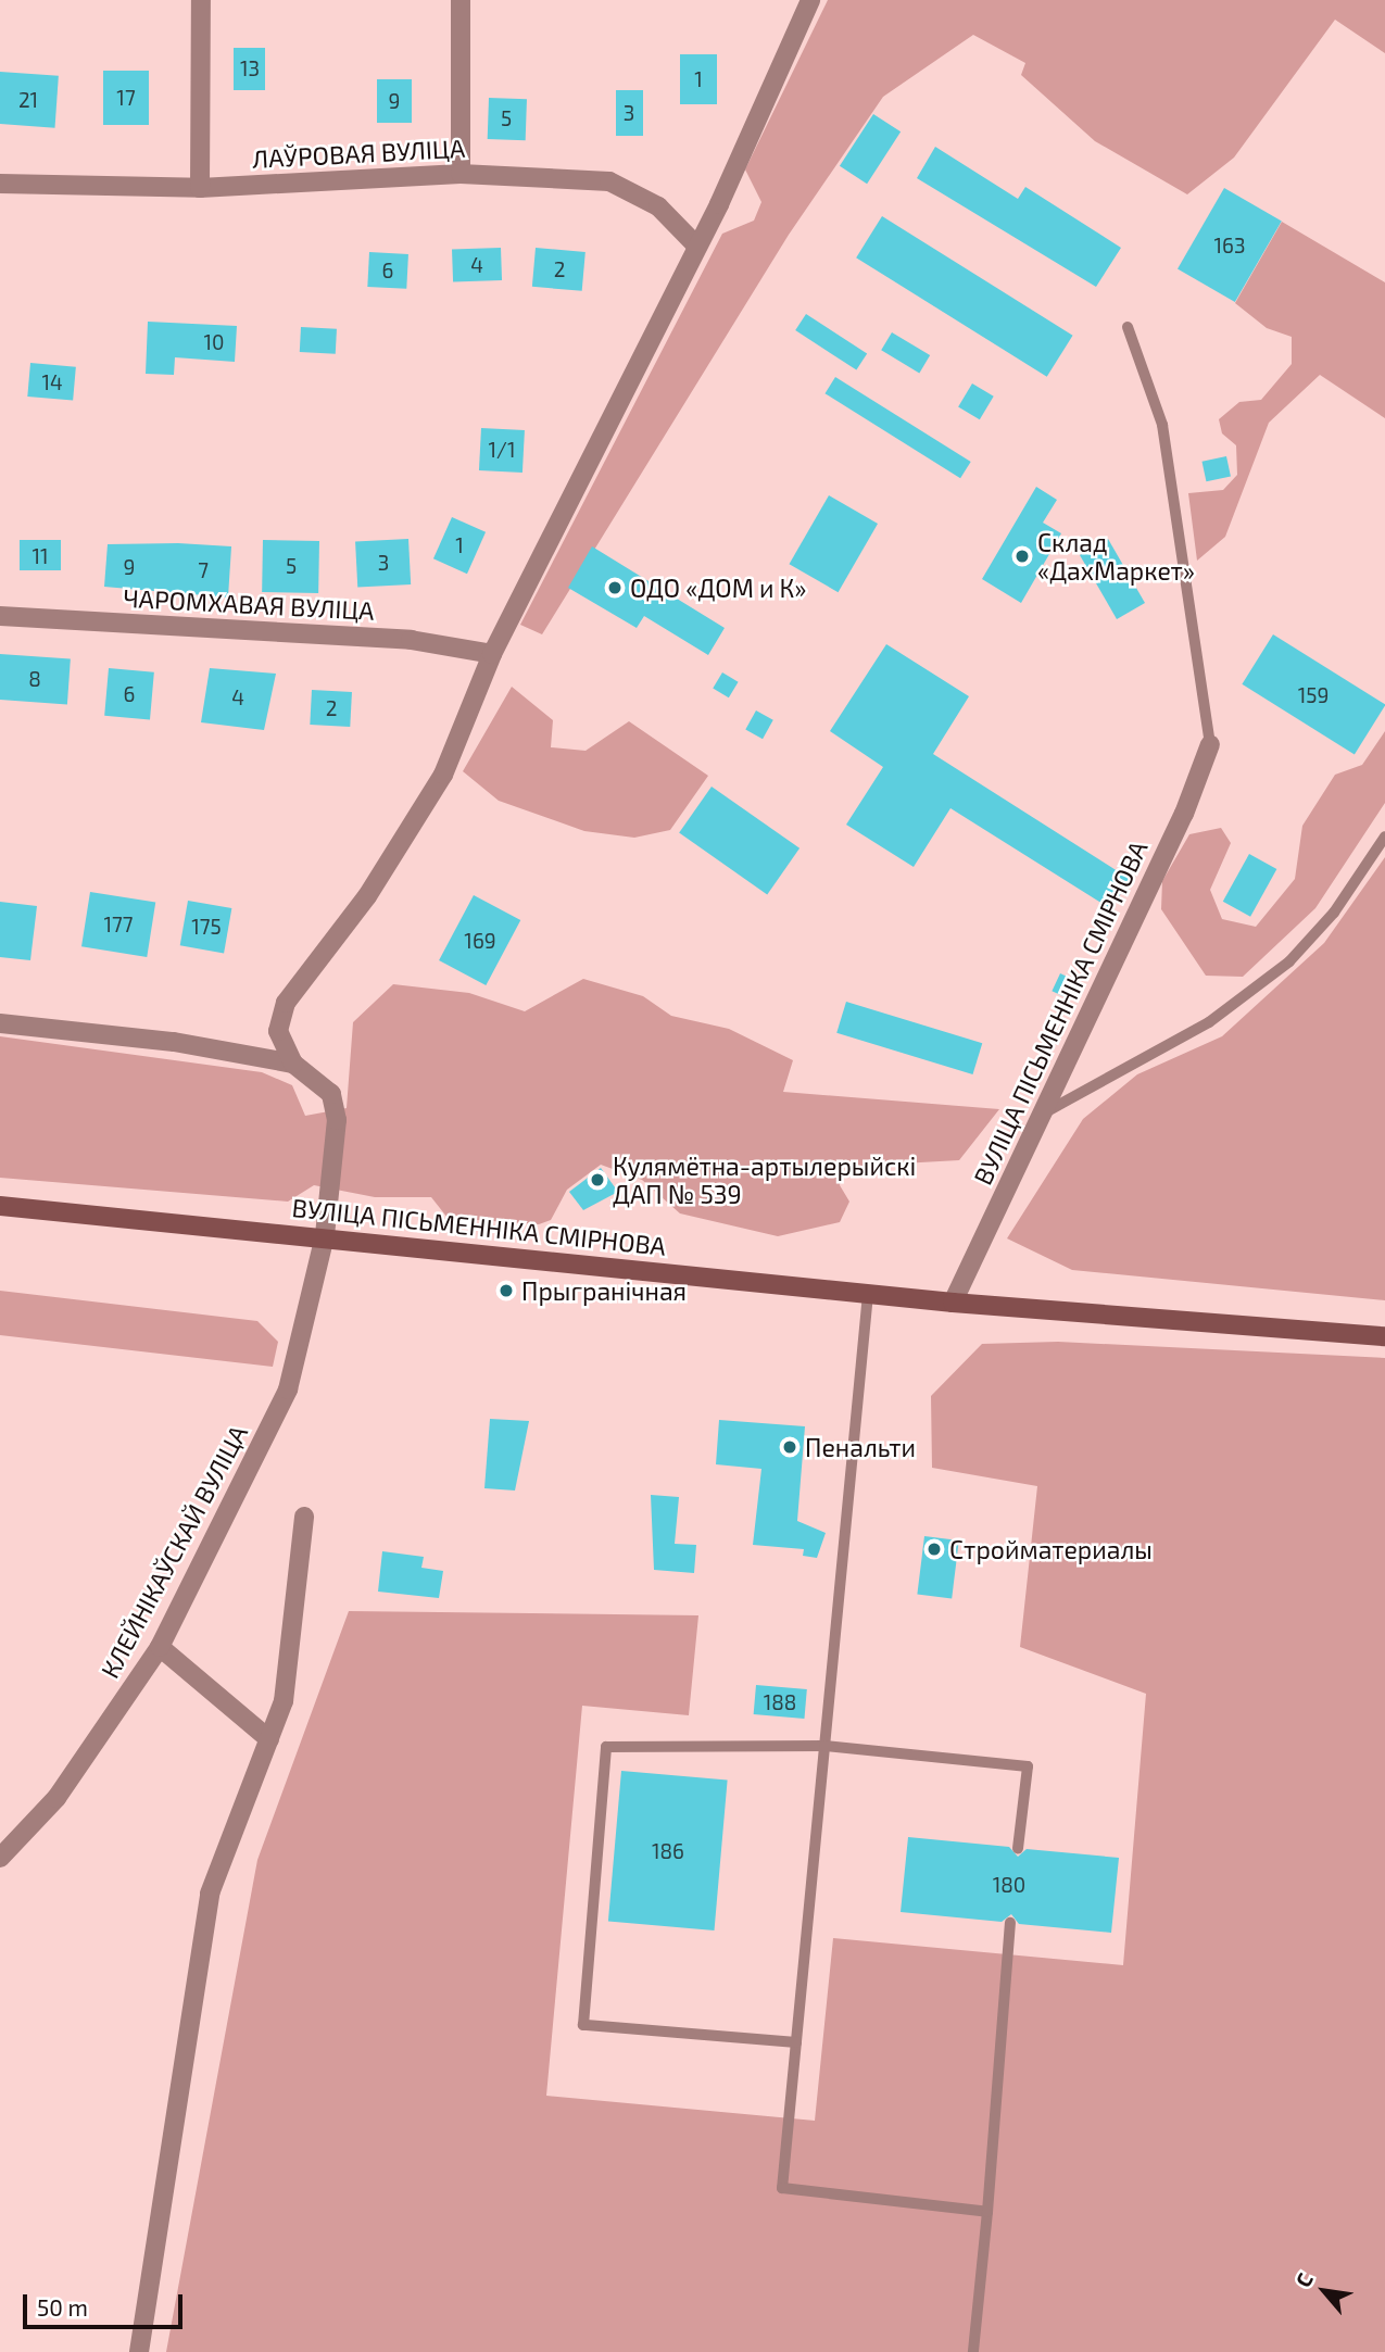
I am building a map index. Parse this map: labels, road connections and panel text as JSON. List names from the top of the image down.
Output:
{
  "streets": {
    "main road": ["ВУЛІЦА ПІСЬМЕННІКА СМІРНОВА"],
    "street": ["ЛАЎРОВАЯ ВУЛІЦА", "ЧАРОМХАВАЯ ВУЛІЦА", "КЛЕЙНІКАЎСКАЙ ВУЛІЦА"]
  },
  "crossings": [
    ["ВУЛІЦА ПІСЬМЕННІКА СМІРНОВА", "КЛЕЙНІКАЎСКАЙ ВУЛІЦА"]
  ],
  "places": [
    "Склад «ДахМаркет»",
    "ОДО «ДОМ и К»",
    "Кулямётна-артылерыйскі ДАП № 539",
    "Прыгранічная",
    "Пенальти",
    "Стройматериалы"
  ],
  "house_numbers": [
    "13",
    "1",
    "17",
    "21",
    "9",
    "3",
    "5",
    "163",
    "4",
    "2",
    "6",
    "10",
    "14",
    "1/1",
    "1",
    "11",
    "3",
    "5",
    "9",
    "7",
    "8",
    "6",
    "159",
    "4",
    "2",
    "177",
    "175",
    "169",
    "188",
    "186",
    "180"
  ],
  "scale_bar": "50 m",
  "north": "top left"
}
